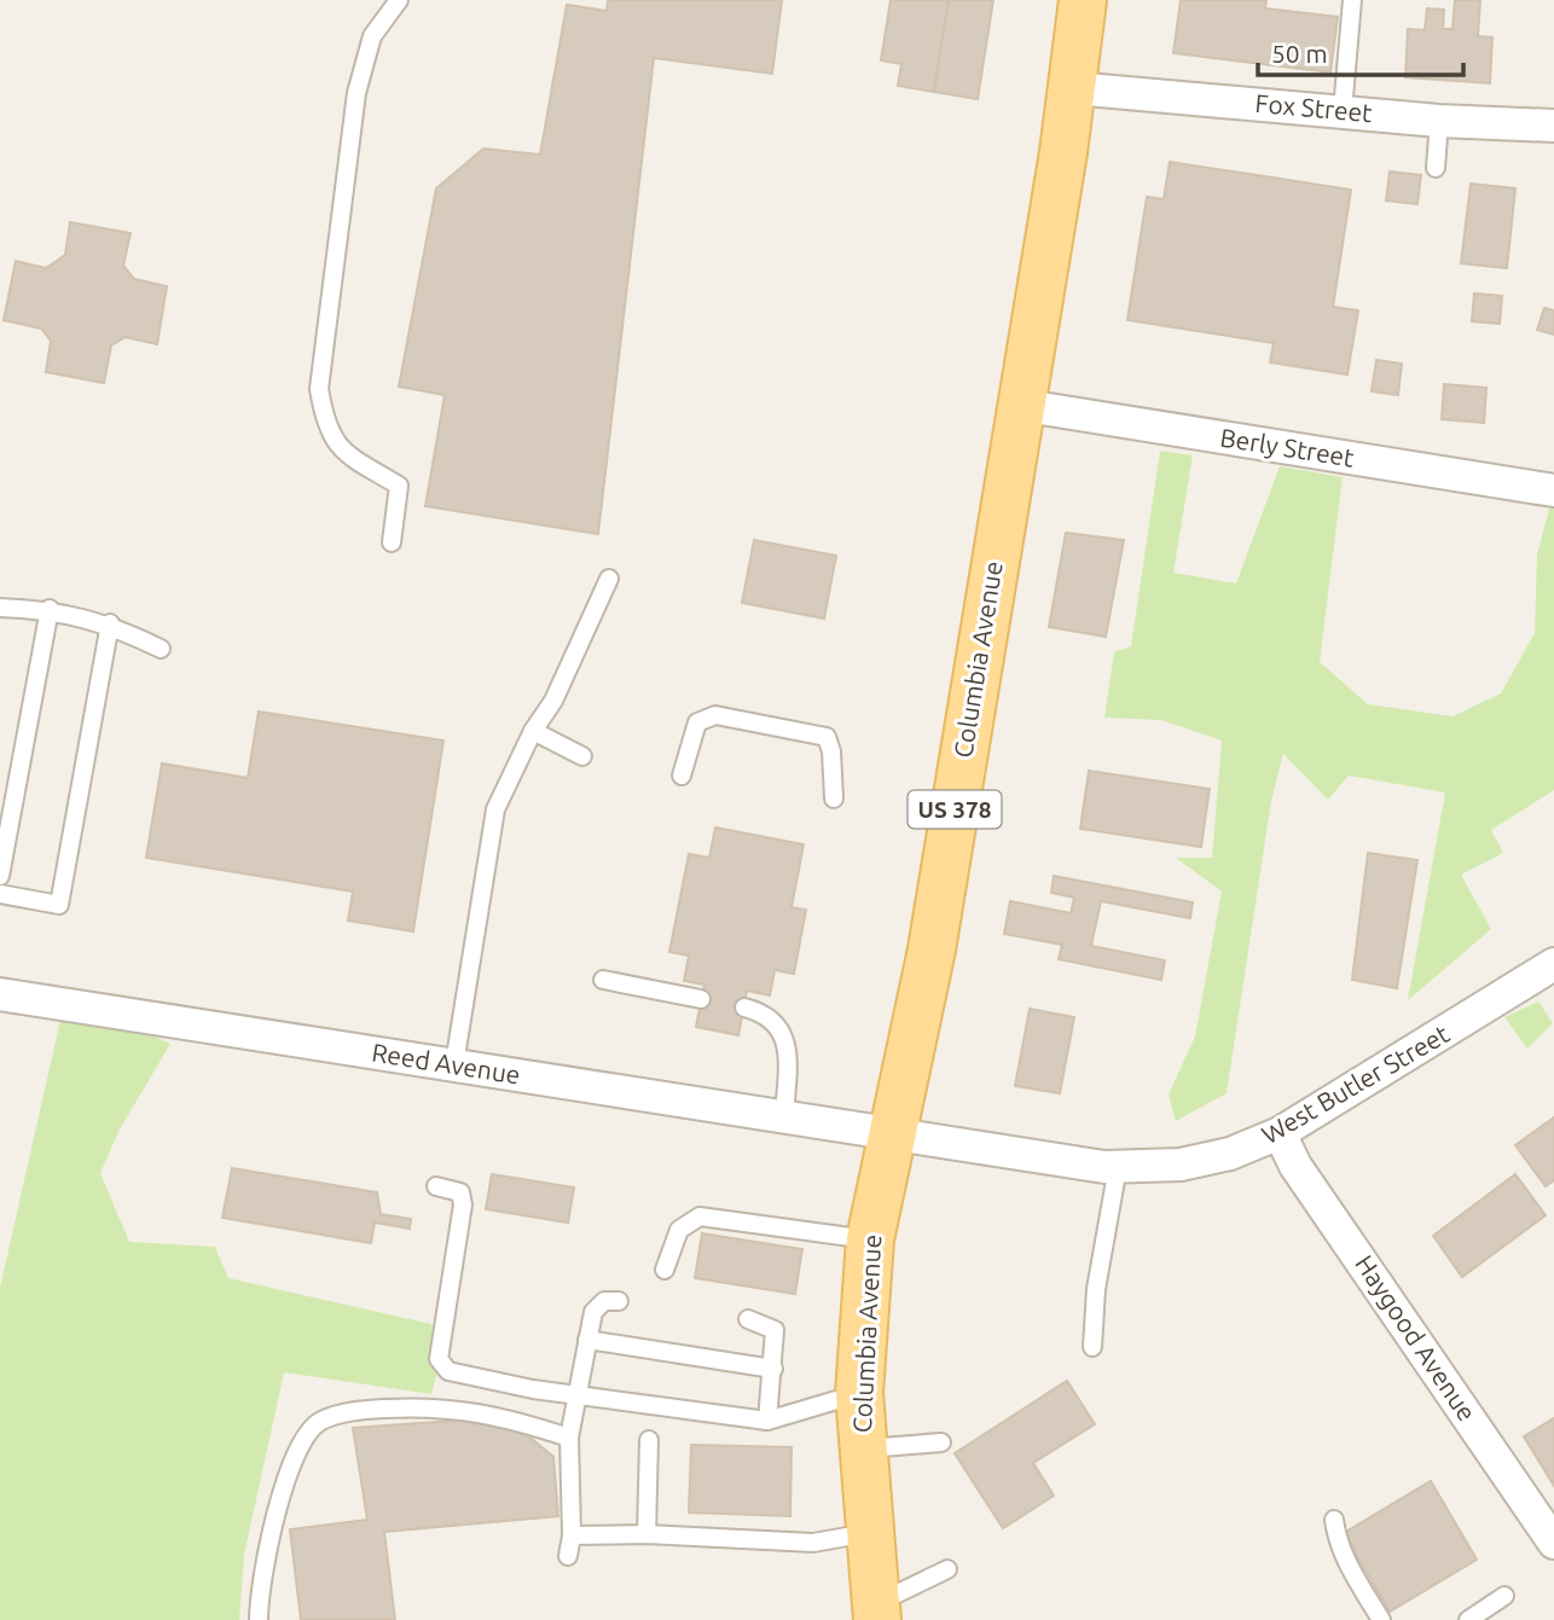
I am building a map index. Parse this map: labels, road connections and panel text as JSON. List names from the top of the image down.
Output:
{
  "streets": {
    "main road": ["Columbia Avenue", "US 378"],
    "street": [
      "Fox Street",
      "Berly Street",
      "Reed Avenue",
      "West Butler Street",
      "Haygood Avenue"
    ]
  },
  "crossings": [
    ["Fox Street", "Columbia Avenue"],
    ["Berly Street", "Columbia Avenue"],
    ["Columbia Avenue", "Reed Avenue"],
    ["Columbia Avenue", "West Butler Street"],
    ["Reed Avenue", "West Butler Street"],
    ["West Butler Street", "Haygood Avenue"]
  ],
  "scale_bar": "50 m"
}
